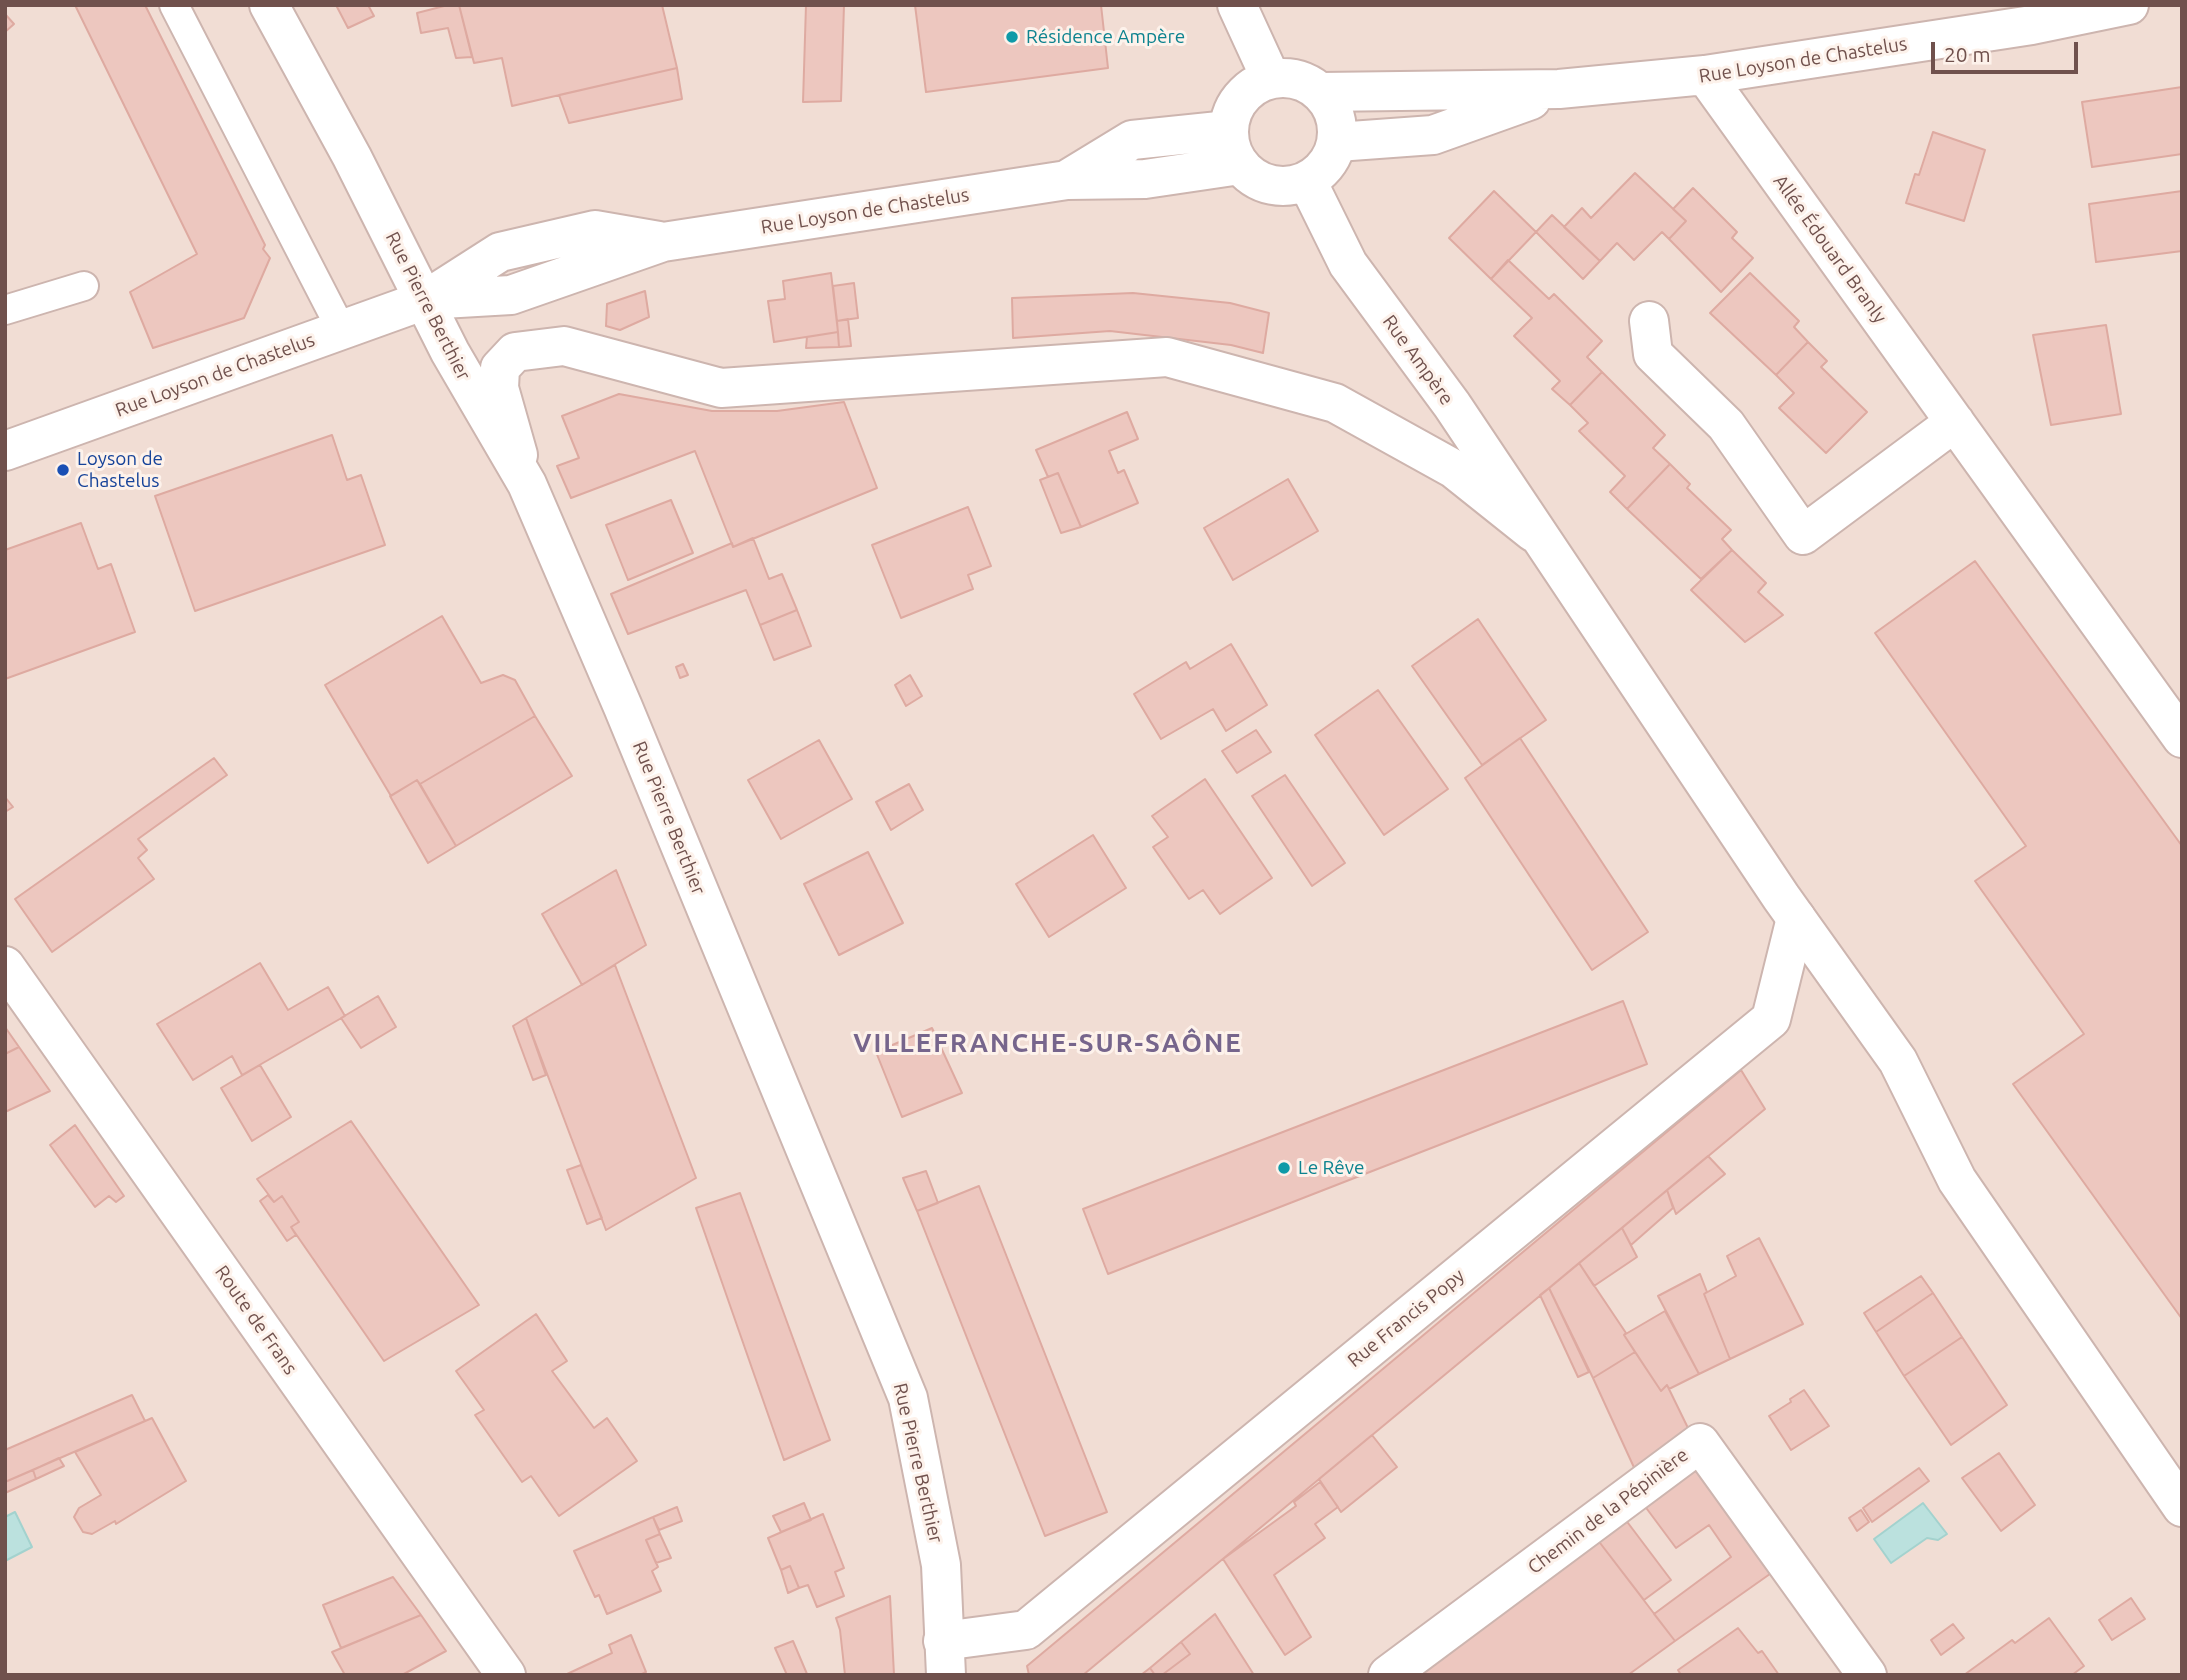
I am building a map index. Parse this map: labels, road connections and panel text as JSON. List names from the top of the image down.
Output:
{
  "streets": {
    "street": [
      "Rue Loyson de Chastelus",
      "Allée Édouard Branly",
      "Rue Pierre Berthier",
      "Rue Ampère",
      "Rue Francis Popy",
      "Route de Frans",
      "Chemin de la Pépinière"
    ]
  },
  "crossings": [
    ["Rue Loyson de Chastelus", "Allée Édouard Branly"],
    ["Rue Loyson de Chastelus", "Rue Pierre Berthier"],
    ["Rue Loyson de Chastelus", "Rue Ampère"],
    ["Rue Pierre Berthier", "Rue Francis Popy"],
    ["Rue Ampère", "Rue Francis Popy"]
  ],
  "districts": ["VILLEFRANCHE-SUR-SAÔNE"],
  "places": ["Résidence Ampère", "Loyson de Chastelus", "Le Rêve"],
  "scale_bar": "20 m"
}
